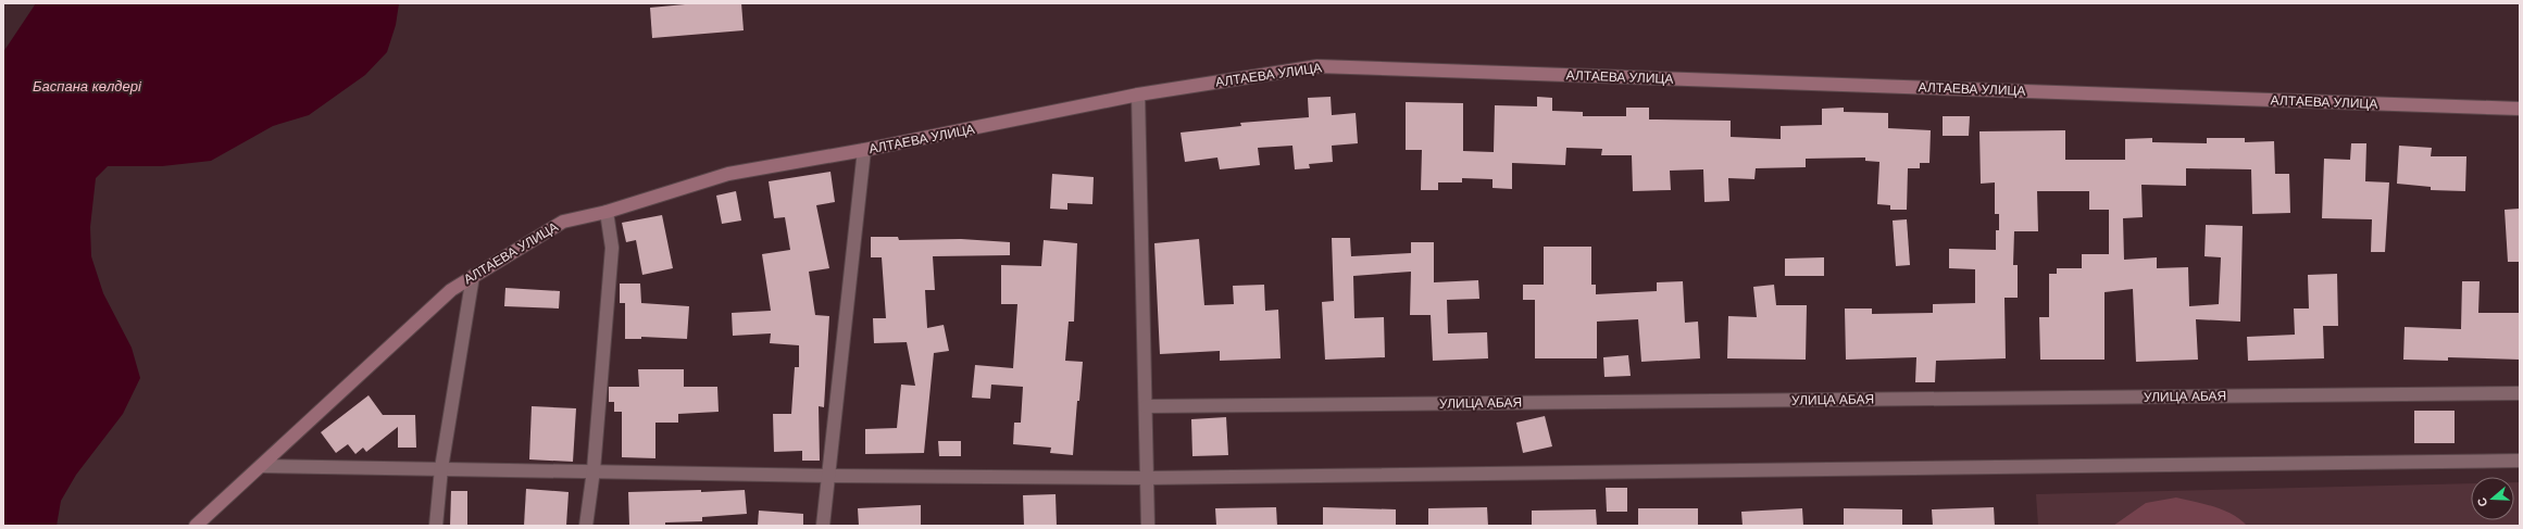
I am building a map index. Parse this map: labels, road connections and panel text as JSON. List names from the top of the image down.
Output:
{
  "streets": {
    "main road": ["АЛТАЕВА УЛИЦА"],
    "street": ["УЛИЦА АБАЯ"]
  },
  "water": ["Баспана көлдері"],
  "north": "left"
}
